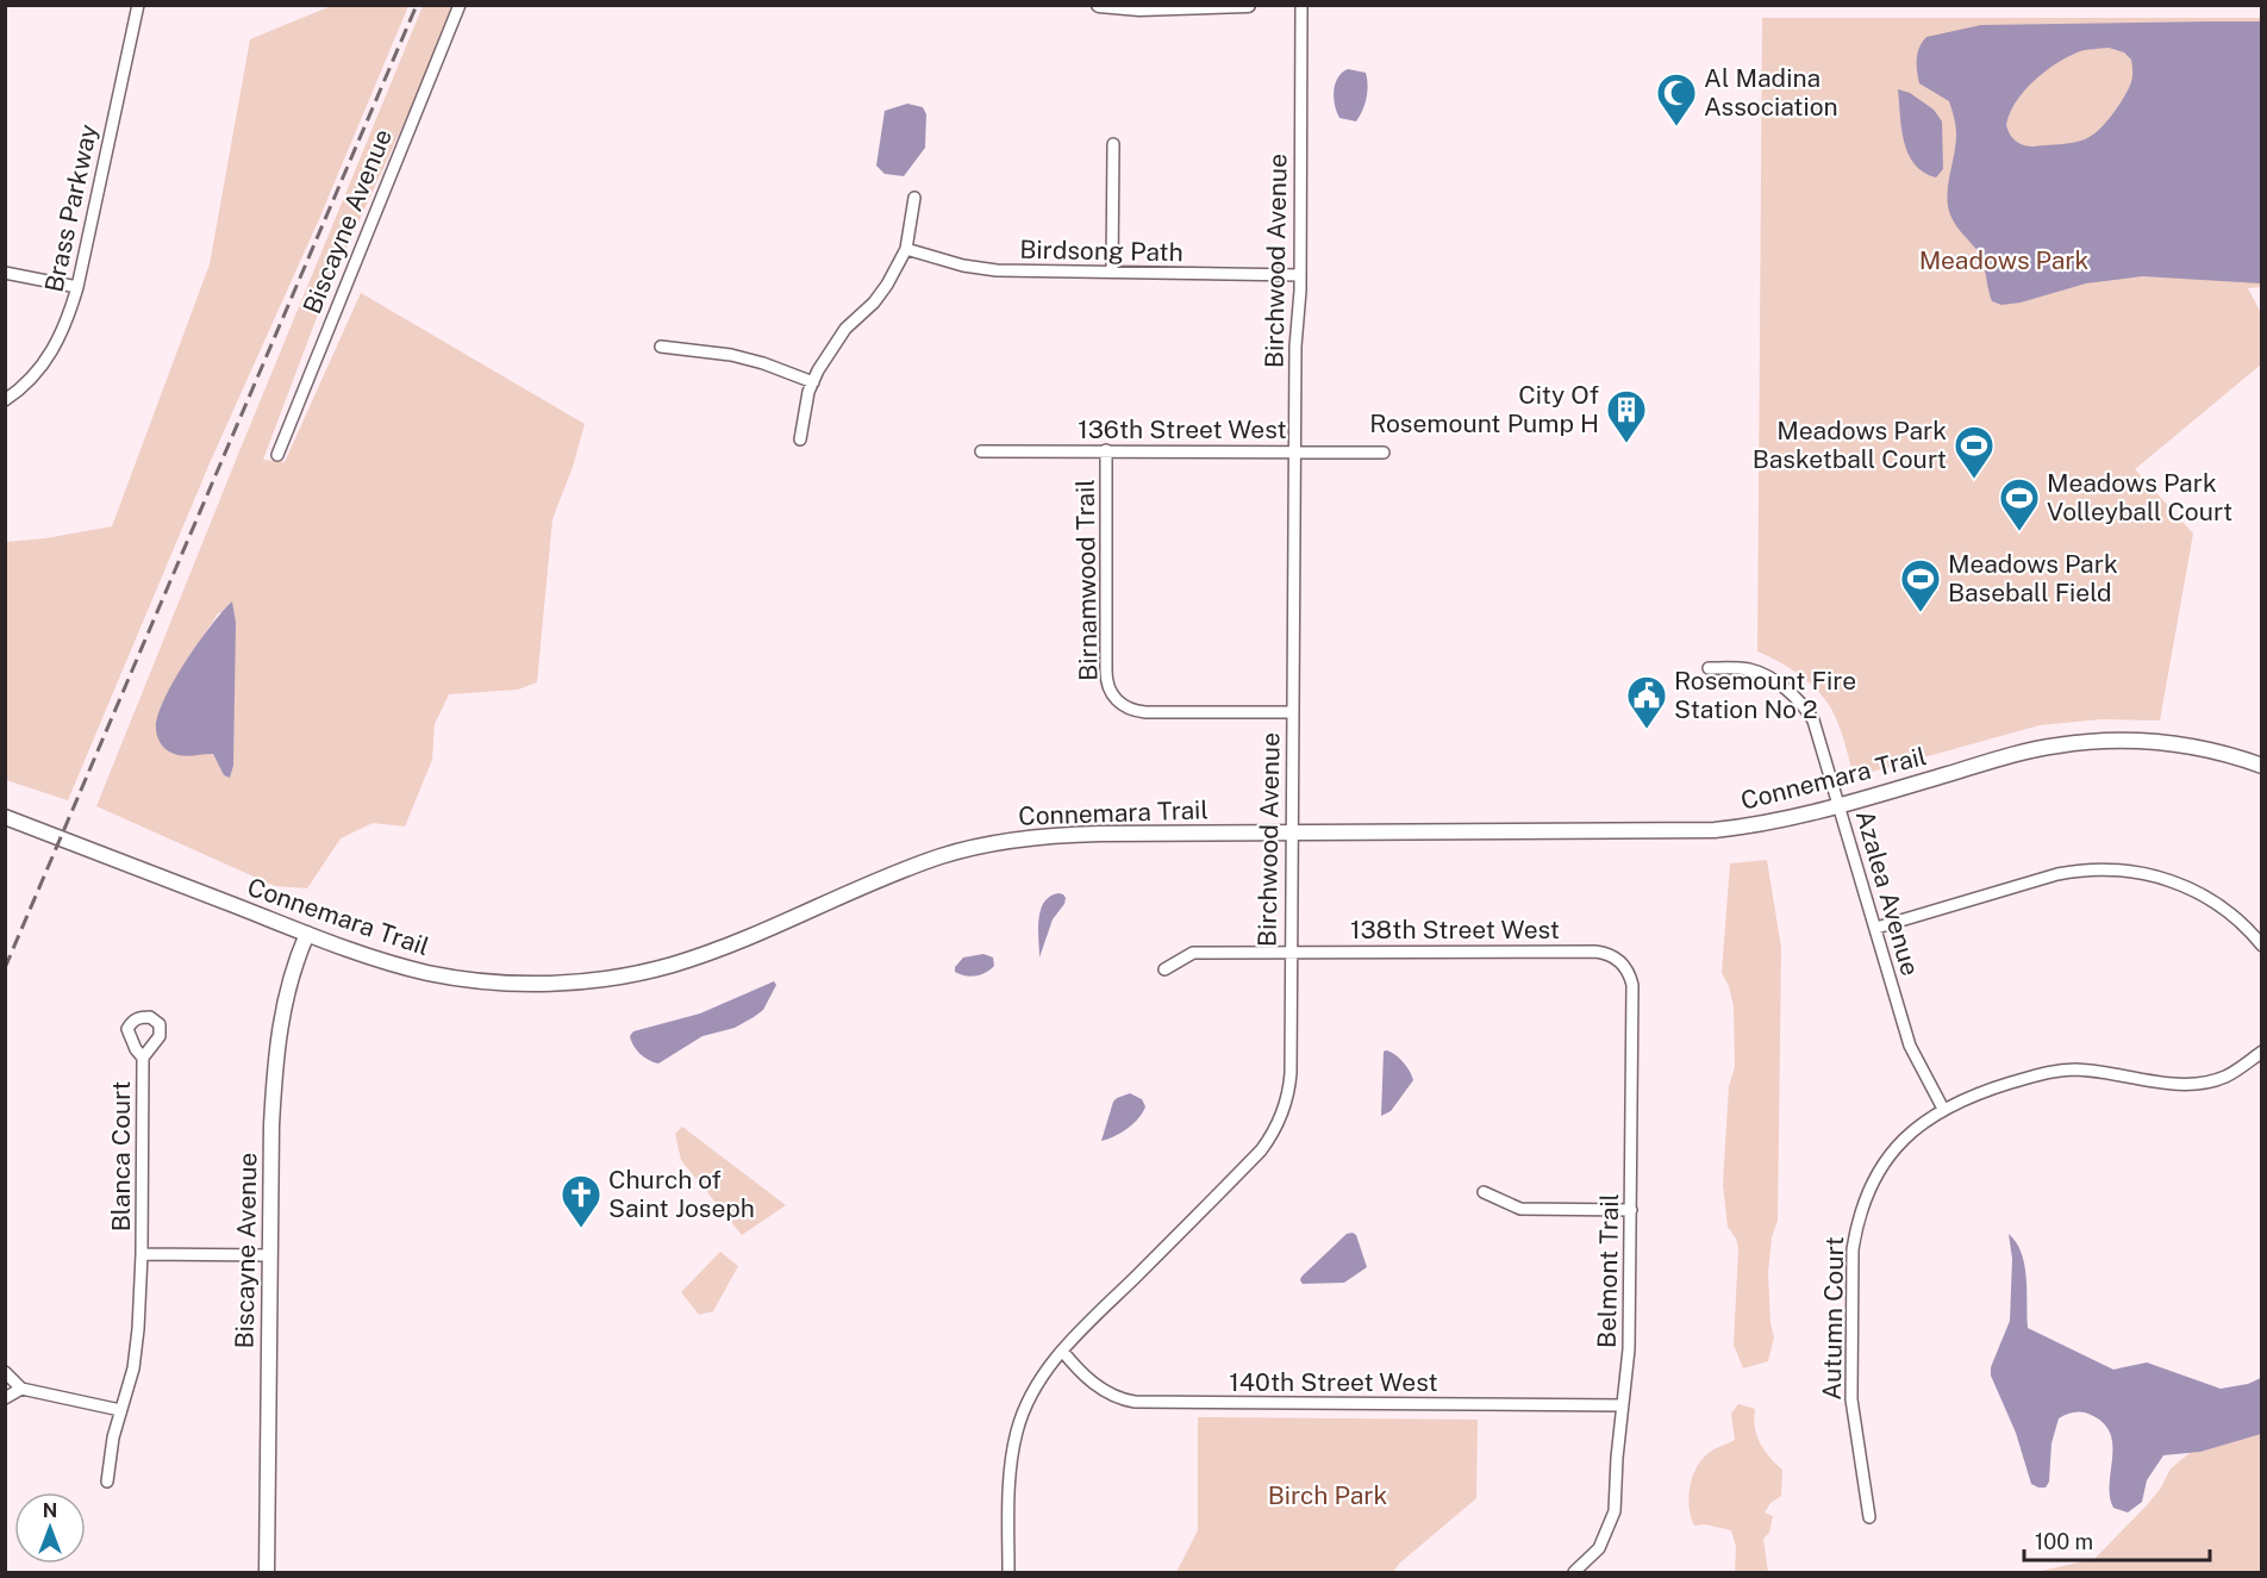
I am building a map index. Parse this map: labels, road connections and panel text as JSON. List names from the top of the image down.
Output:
{
  "streets": {
    "street": [
      "Brass Parkway",
      "Biscayne Avenue",
      "Birdsong Path",
      "Birchwood Avenue",
      "136th Street West",
      "Birnamwood Trail",
      "Connemara Trail",
      "Azalea Avenue",
      "138th Street West",
      "Blanca Court",
      "Belmont Trail",
      "Autumn Court",
      "140th Street West"
    ]
  },
  "crossings": [
    ["Biscayne Avenue", "Connemara Trail"],
    ["Birdsong Path", "Birchwood Avenue"],
    ["Birchwood Avenue", "136th Street West"],
    ["Birchwood Avenue", "Birnamwood Trail"],
    ["Birchwood Avenue", "Connemara Trail"],
    ["Birchwood Avenue", "138th Street West"],
    ["Birchwood Avenue", "140th Street West"],
    ["136th Street West", "Birnamwood Trail"],
    ["Connemara Trail", "Azalea Avenue"],
    ["Azalea Avenue", "Autumn Court"],
    ["138th Street West", "Belmont Trail"],
    ["Belmont Trail", "140th Street West"]
  ],
  "parks": ["Meadows Park", "Birch Park"],
  "places": {
    "mosque": ["Al Madina Association"],
    "building": ["City Of Rosemount Pump H"],
    "sports": ["Meadows Park Basketball Court", "Meadows Park Volleyball Court", "Meadows Park Baseball Field"],
    "public building": ["Rosemount Fire Station No 2"],
    "church": ["Church of Saint Joseph"]
  },
  "scale_bar": "100 m",
  "north": "top"
}
